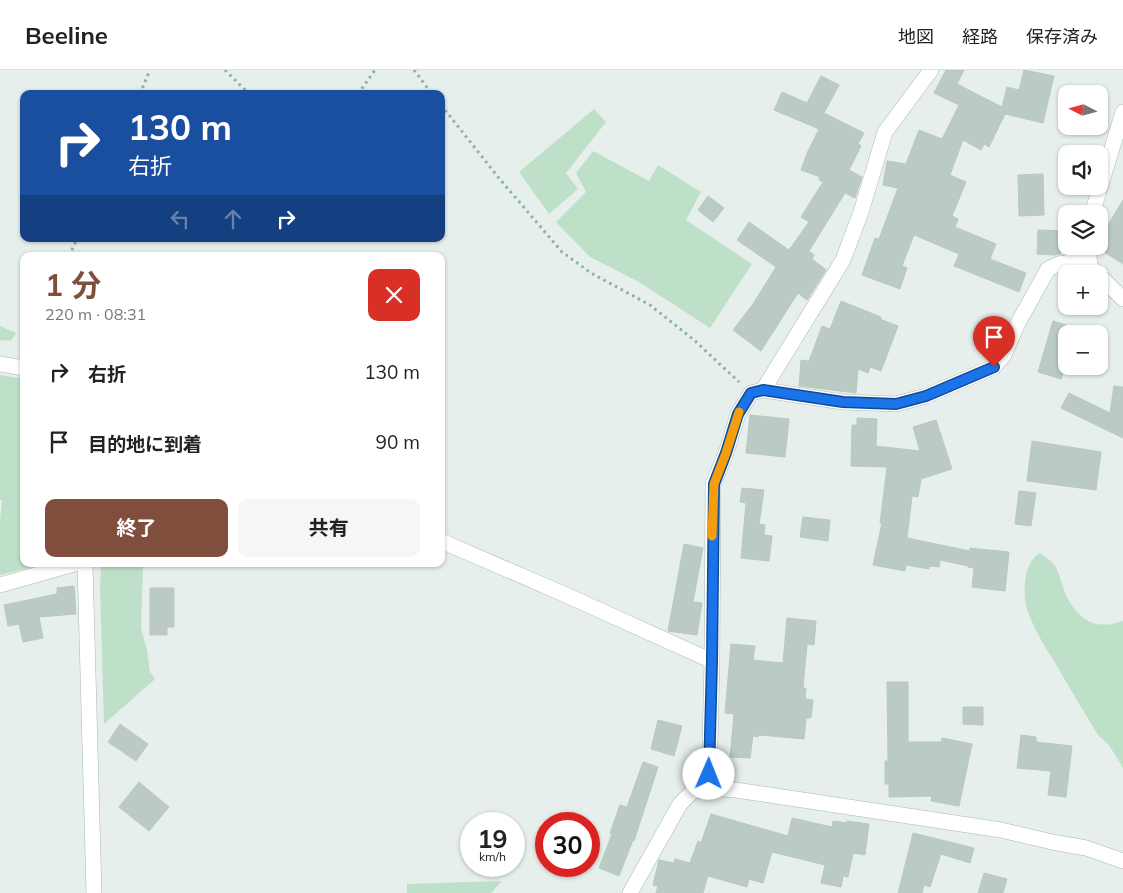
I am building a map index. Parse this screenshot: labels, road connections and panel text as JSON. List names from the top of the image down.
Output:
{
  "north": "left",
  "page": {
    "header": "Beeline",
    "nav": ["地図", "経路", "保存済み"],
    "map_buttons": ["+", "−"],
    "turn": ["130 m", "右折"],
    "heading": ["1 分", "220 m · 08:31"],
    "list": [
      {
        "name": "右折",
        "value": "130 m"
      },
      {
        "name": "目的地に到着",
        "value": "90 m"
      }
    ],
    "buttons": ["終了", "共有"],
    "speed": "19 km/h",
    "limit": "30"
  }
}
